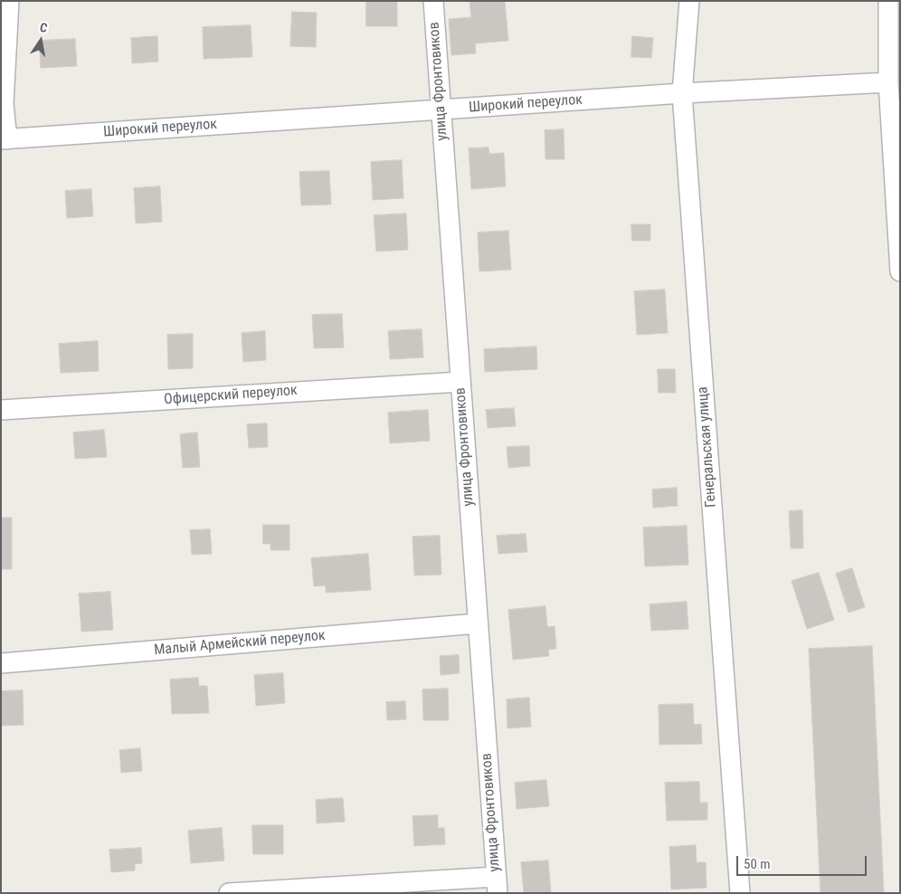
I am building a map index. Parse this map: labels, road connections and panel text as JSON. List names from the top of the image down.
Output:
{
  "streets": {
    "street": [
      "улица Фронтовиков",
      "Широкий переулок",
      "Офицерский переулок",
      "Генеральская улица",
      "Малый Армейский переулок"
    ]
  },
  "crossings": [
    ["улица Фронтовиков", "Широкий переулок"],
    ["улица Фронтовиков", "Офицерский переулок"],
    ["улица Фронтовиков", "Малый Армейский переулок"],
    ["Широкий переулок", "Генеральская улица"]
  ],
  "scale_bar": "50 m",
  "north": "top"
}
